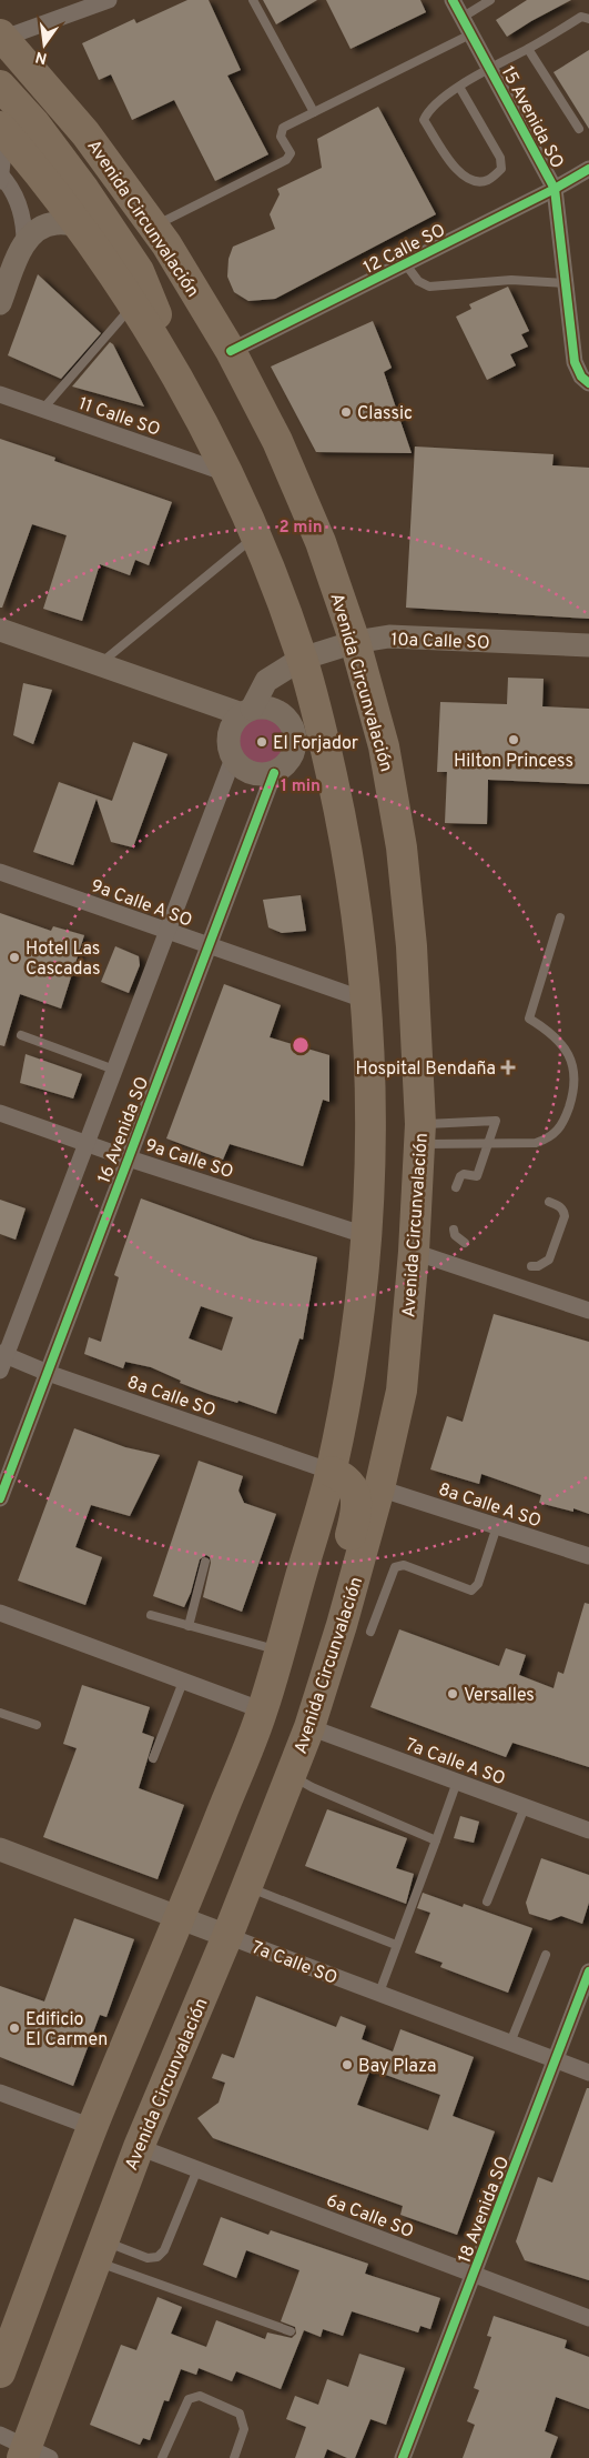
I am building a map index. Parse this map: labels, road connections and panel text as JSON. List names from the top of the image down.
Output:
{
  "streets": {
    "highway": ["Avenida Circunvalación"],
    "street": [
      "15 Avenida SO",
      "12 Calle SO",
      "11 Calle SO",
      "10a Calle SO",
      "9a Calle A SO",
      "16 Avenida SO",
      "9a Calle SO",
      "8a Calle SO",
      "8a Calle A SO",
      "7a Calle A SO",
      "7a Calle SO",
      "18 Avenida SO",
      "6a Calle SO"
    ]
  },
  "crossings": [
    ["15 Avenida SO", "12 Calle SO"],
    ["Avenida Circunvalación", "12 Calle SO"],
    ["Avenida Circunvalación", "10a Calle SO"],
    ["Avenida Circunvalación", "8a Calle A SO"],
    ["Avenida Circunvalación", "7a Calle A SO"],
    ["Avenida Circunvalación", "7a Calle SO"],
    ["Avenida Circunvalación", "6a Calle SO"],
    ["10a Calle SO", "16 Avenida SO"],
    ["9a Calle A SO", "16 Avenida SO"],
    ["16 Avenida SO", "9a Calle SO"],
    ["16 Avenida SO", "8a Calle SO"],
    ["7a Calle SO", "18 Avenida SO"],
    ["18 Avenida SO", "6a Calle SO"]
  ],
  "places": {
    "other": [
      "Classic",
      "Hilton Princess",
      "El Forjador",
      "Hotel Las Cascadas",
      "Versalles",
      "Edificio El Carmen",
      "Bay Plaza"
    ],
    "health": ["Hospital Bendaña"]
  },
  "north": "bottom",
  "rings": ["2 min", "1 min"]
}
